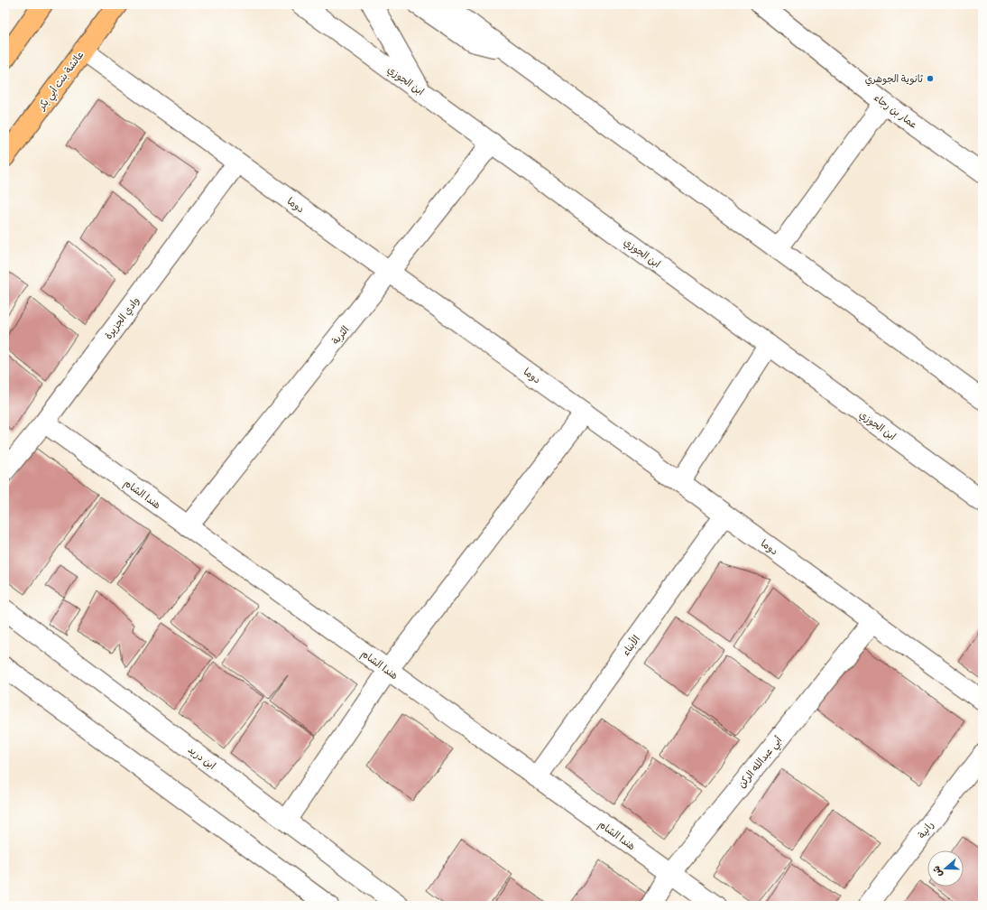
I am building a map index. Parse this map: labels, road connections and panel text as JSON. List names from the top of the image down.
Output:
{
  "streets": {
    "main road": ["عائشة بنت أبي بكر"],
    "street": [
      "ابن الجوزي",
      "عمار بن رجاء",
      "دوما",
      "وادي الجزيرة",
      "الثربة",
      "هندا الشام",
      "الأبناء",
      "ابن دريد",
      "أبي عبدالله الركن",
      "رانية"
    ]
  },
  "crossings": [
    ["عائشة بنت أبي بكر", "دوما"],
    ["ابن الجوزي", "الثربة"],
    ["دوما", "وادي الجزيرة"],
    ["دوما", "الثربة"],
    ["دوما", "الأبناء"],
    ["دوما", "أبي عبدالله الركن"],
    ["وادي الجزيرة", "هندا الشام"],
    ["الثربة", "هندا الشام"],
    ["هندا الشام", "الأبناء"],
    ["هندا الشام", "أبي عبدالله الركن"]
  ],
  "places": ["ثانوية الجوهري"],
  "north": "left"
}
